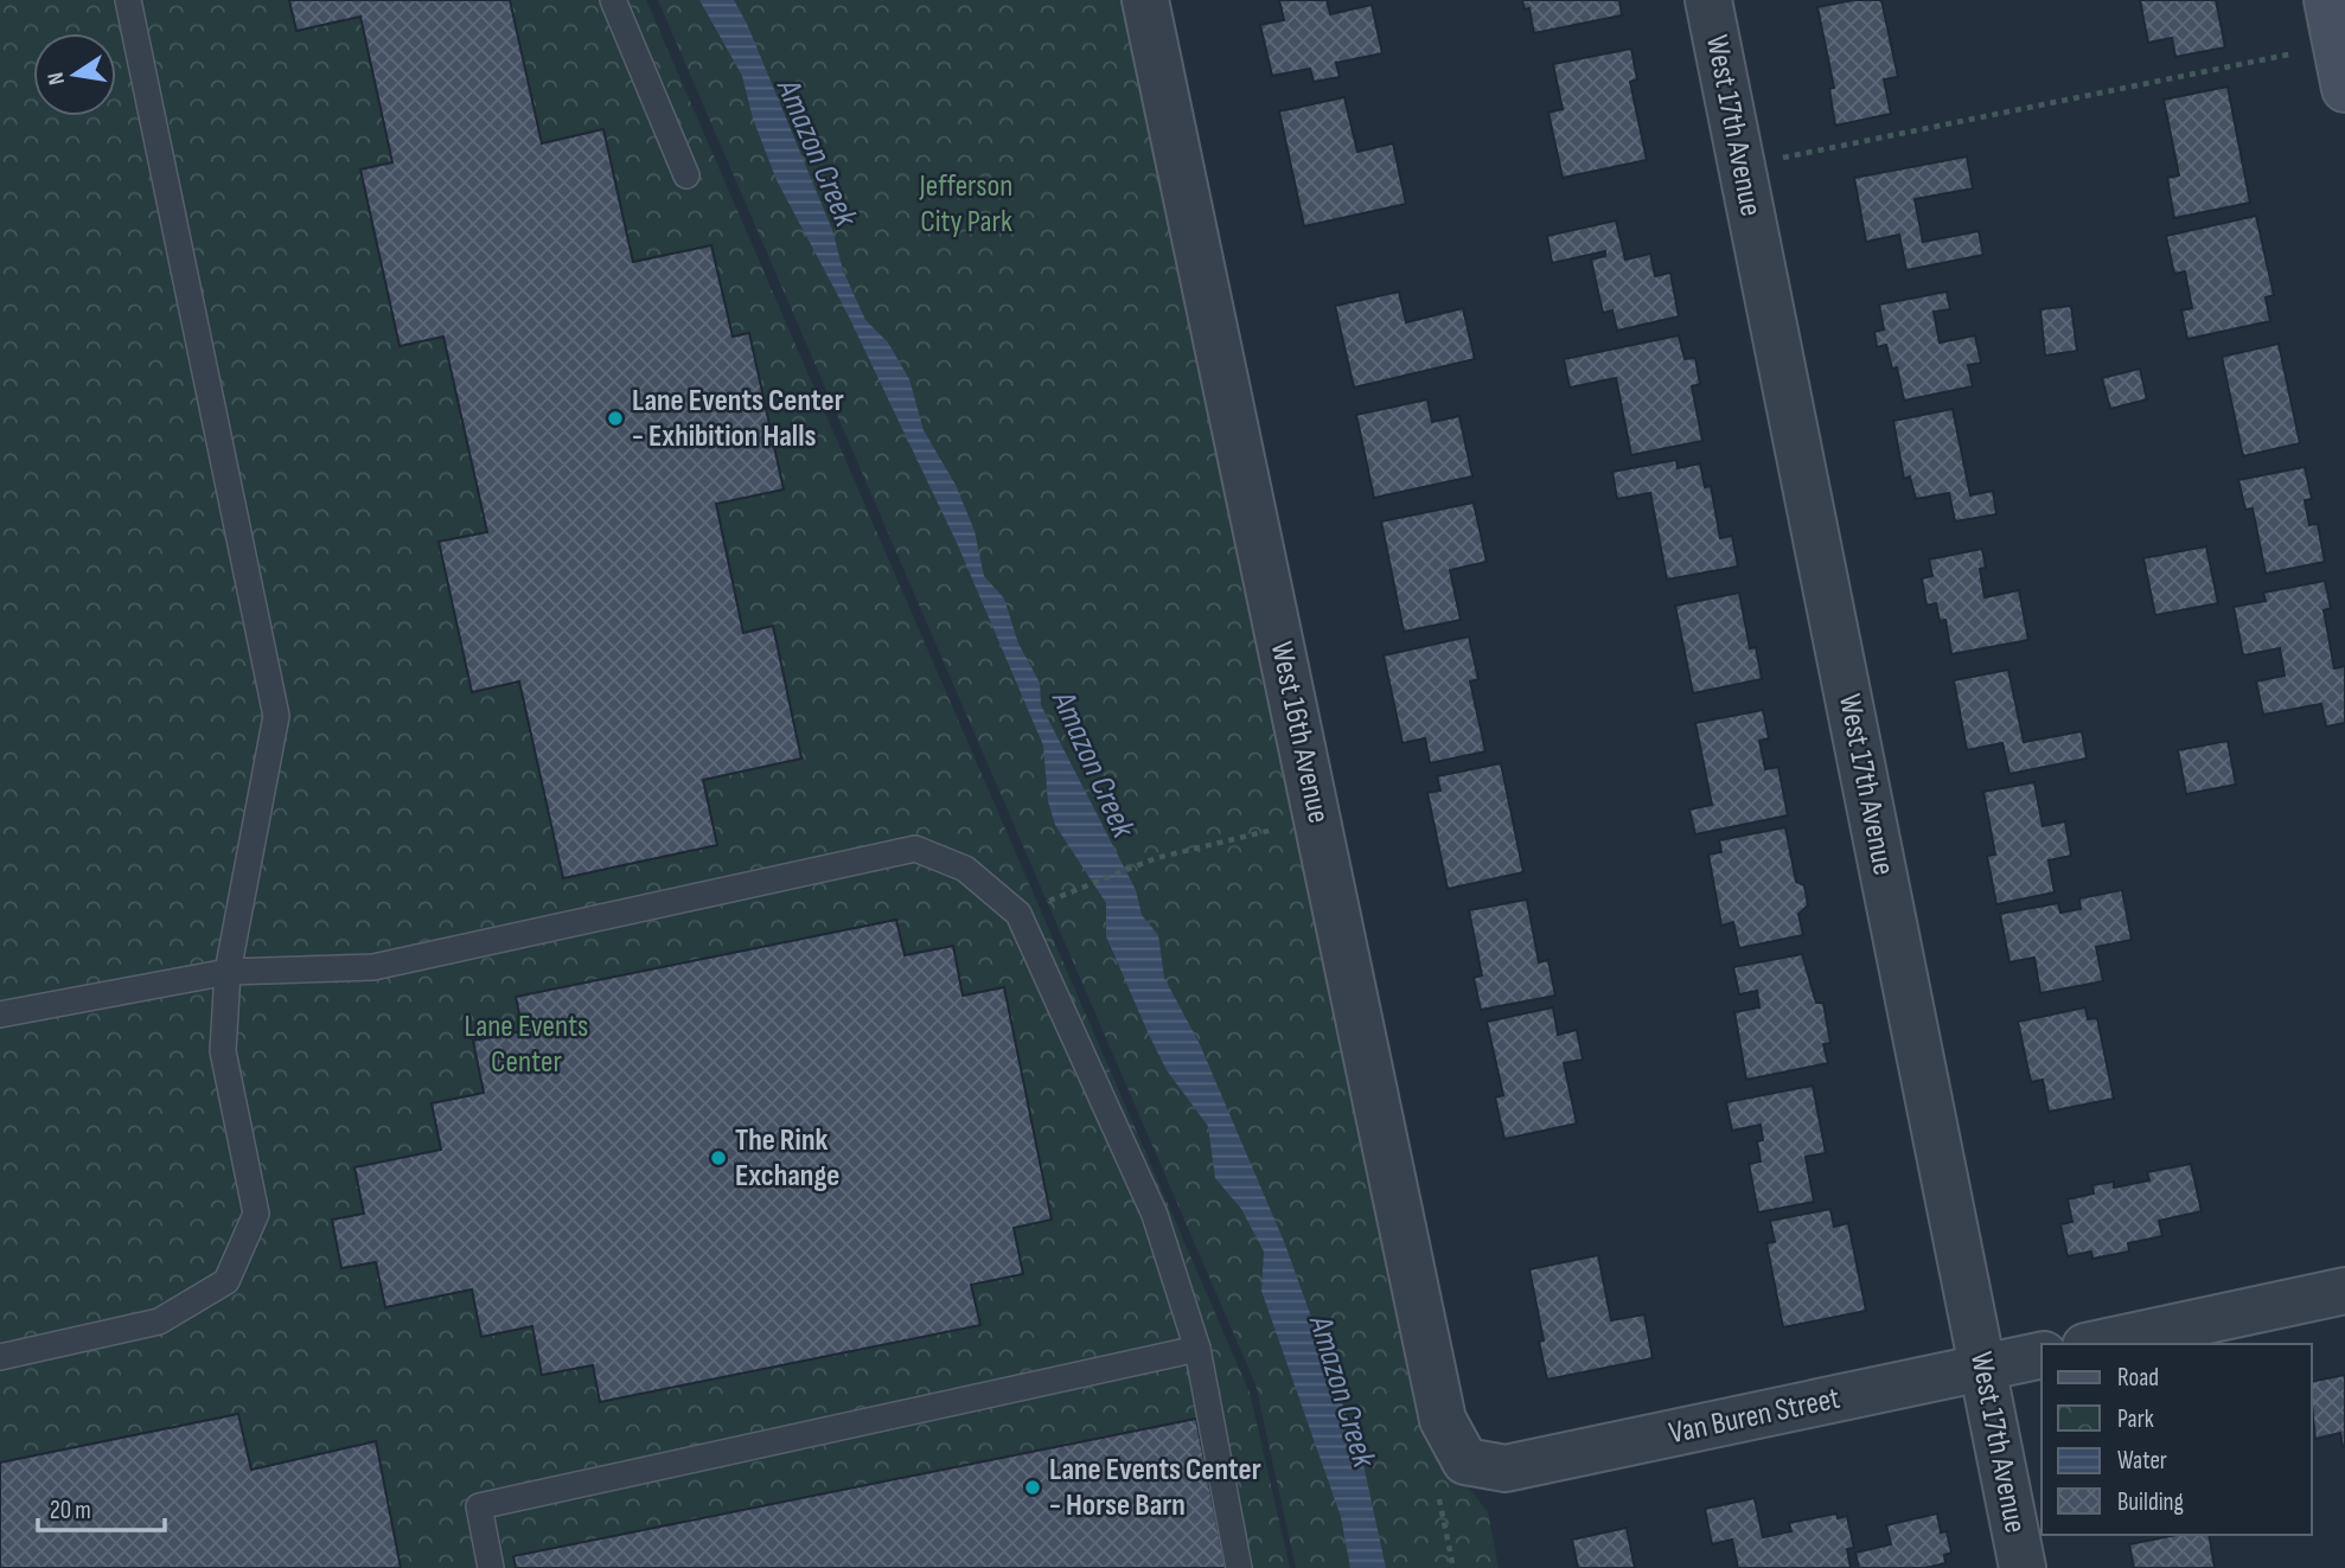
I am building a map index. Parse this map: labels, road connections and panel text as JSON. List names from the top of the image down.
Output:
{
  "streets": {
    "street": ["West 17th Avenue", "West 16th Avenue", "Van Buren Street"]
  },
  "crossings": [
    ["West 17th Avenue", "Van Buren Street"],
    ["West 16th Avenue", "Van Buren Street"]
  ],
  "water": ["Amazon Creek"],
  "parks": ["Jefferson City Park", "Lane Events Center"],
  "places": ["Lane Events Center - Exhibition Halls", "The Rink Exchange", "Lane Events Center - Horse Barn"],
  "legend": [
    "Road",
    "Park",
    "Water",
    "Building"
  ],
  "scale_bar": "20 m",
  "north": "left"
}
